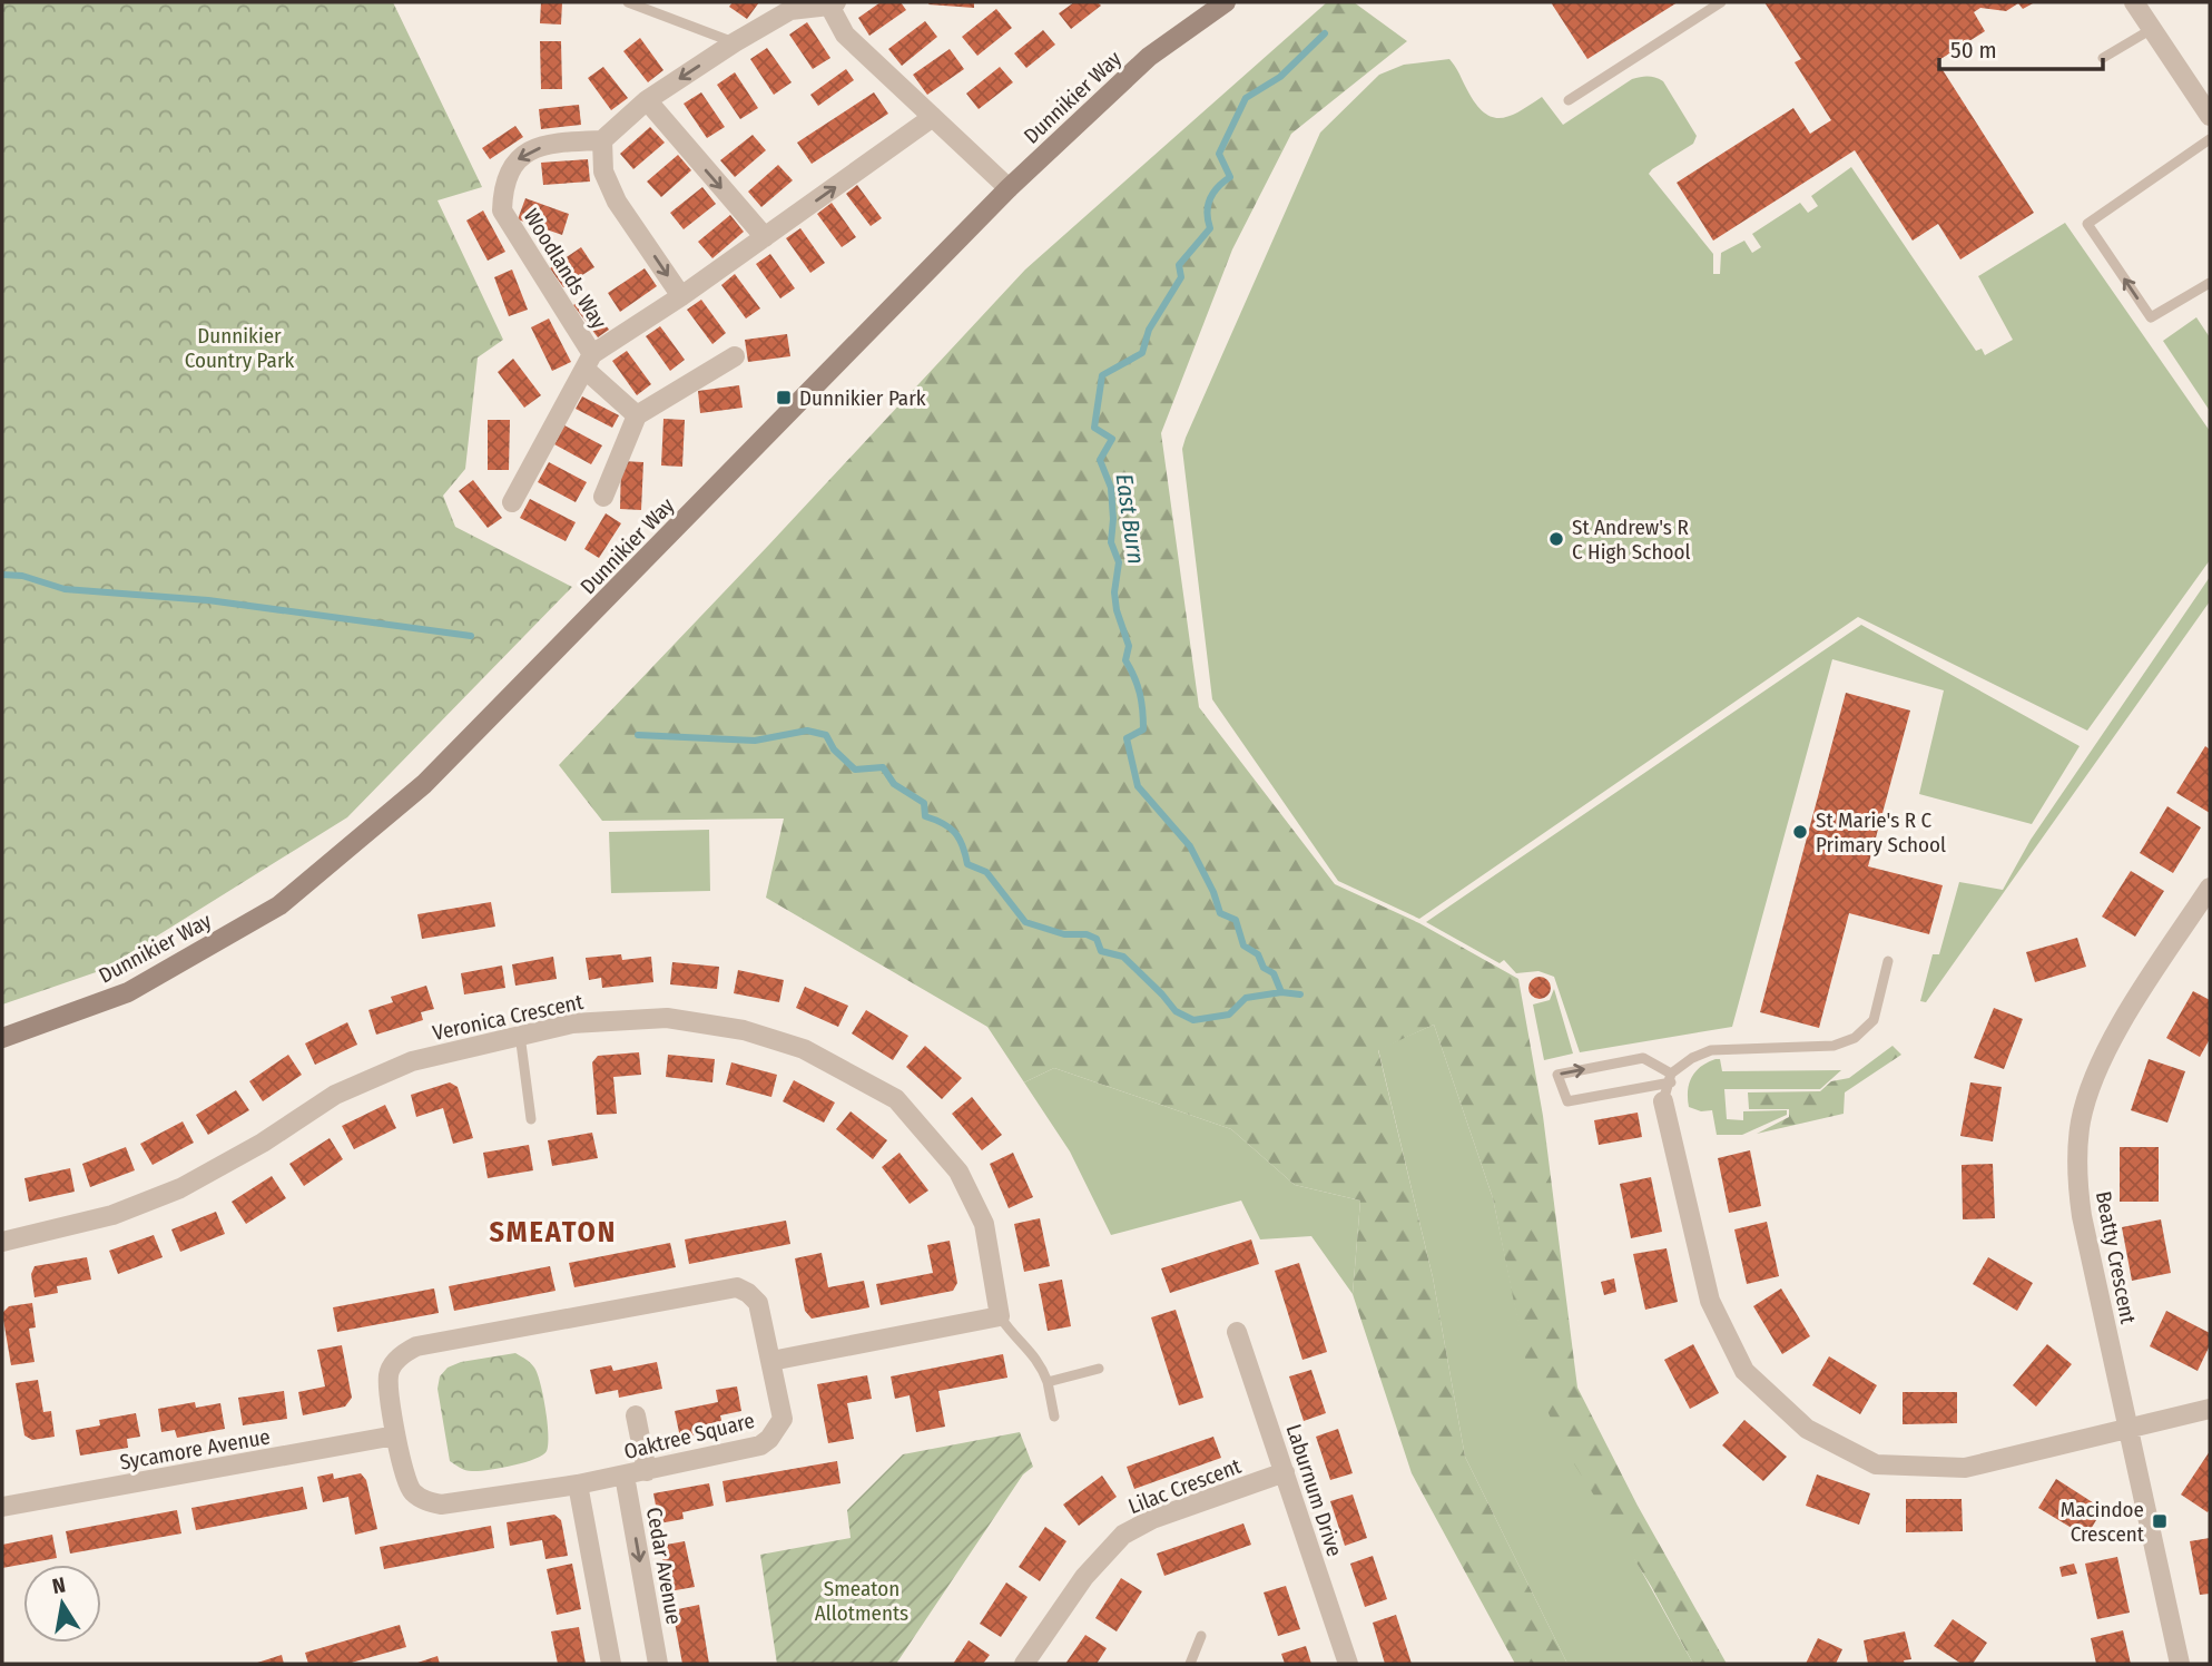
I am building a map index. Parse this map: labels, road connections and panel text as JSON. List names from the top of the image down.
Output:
{
  "streets": {
    "main road": ["Dunnikier Way"],
    "street": [
      "Woodlands Way",
      "Veronica Crescent",
      "Beatty Crescent",
      "Oaktree Square",
      "Sycamore Avenue",
      "Lilac Crescent",
      "Laburnum Drive",
      "Cedar Avenue"
    ]
  },
  "crossings": [
    ["Oaktree Square", "Sycamore Avenue"],
    ["Oaktree Square", "Cedar Avenue"],
    ["Lilac Crescent", "Laburnum Drive"]
  ],
  "districts": ["SMEATON"],
  "water": ["East Burn"],
  "parks": ["Dunnikier Country Park", "Smeaton Allotments"],
  "places": {
    "transit": ["Dunnikier Park", "Macindoe Crescent"],
    "other": ["St Andrew's R C High School", "St Marie's R C Primary School"]
  },
  "scale_bar": "50 m",
  "north": "top"
}
